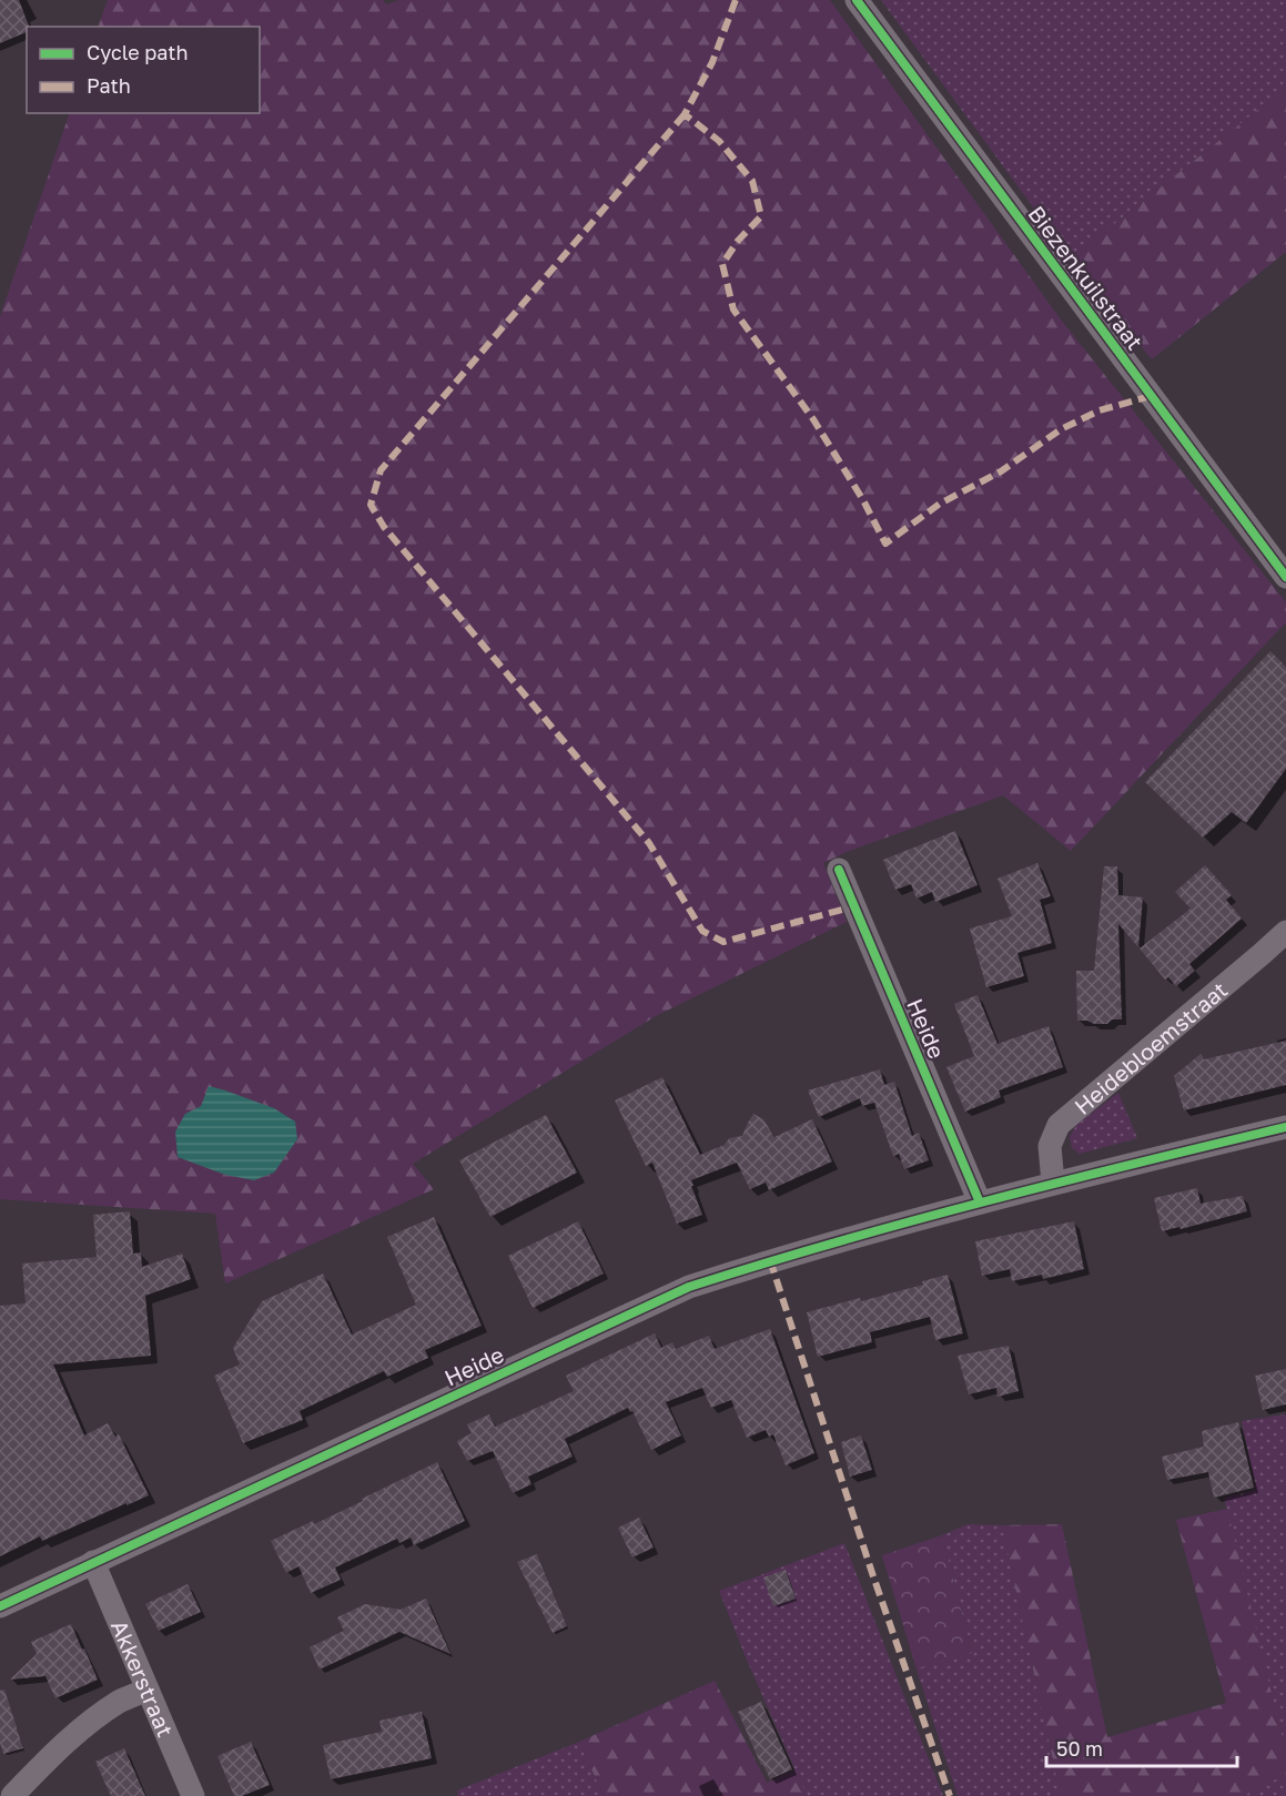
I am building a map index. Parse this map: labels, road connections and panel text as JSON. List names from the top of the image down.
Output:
{
  "streets": {
    "street": [
      "Biezenkuilstraat",
      "Heide",
      "Heidebloemstraat",
      "Akkerstraat"
    ]
  },
  "crossings": [
    ["Heide", "Heidebloemstraat"],
    ["Heide", "Akkerstraat"]
  ],
  "legend": ["Cycle path", "Path"],
  "scale_bar": "50 m"
}
